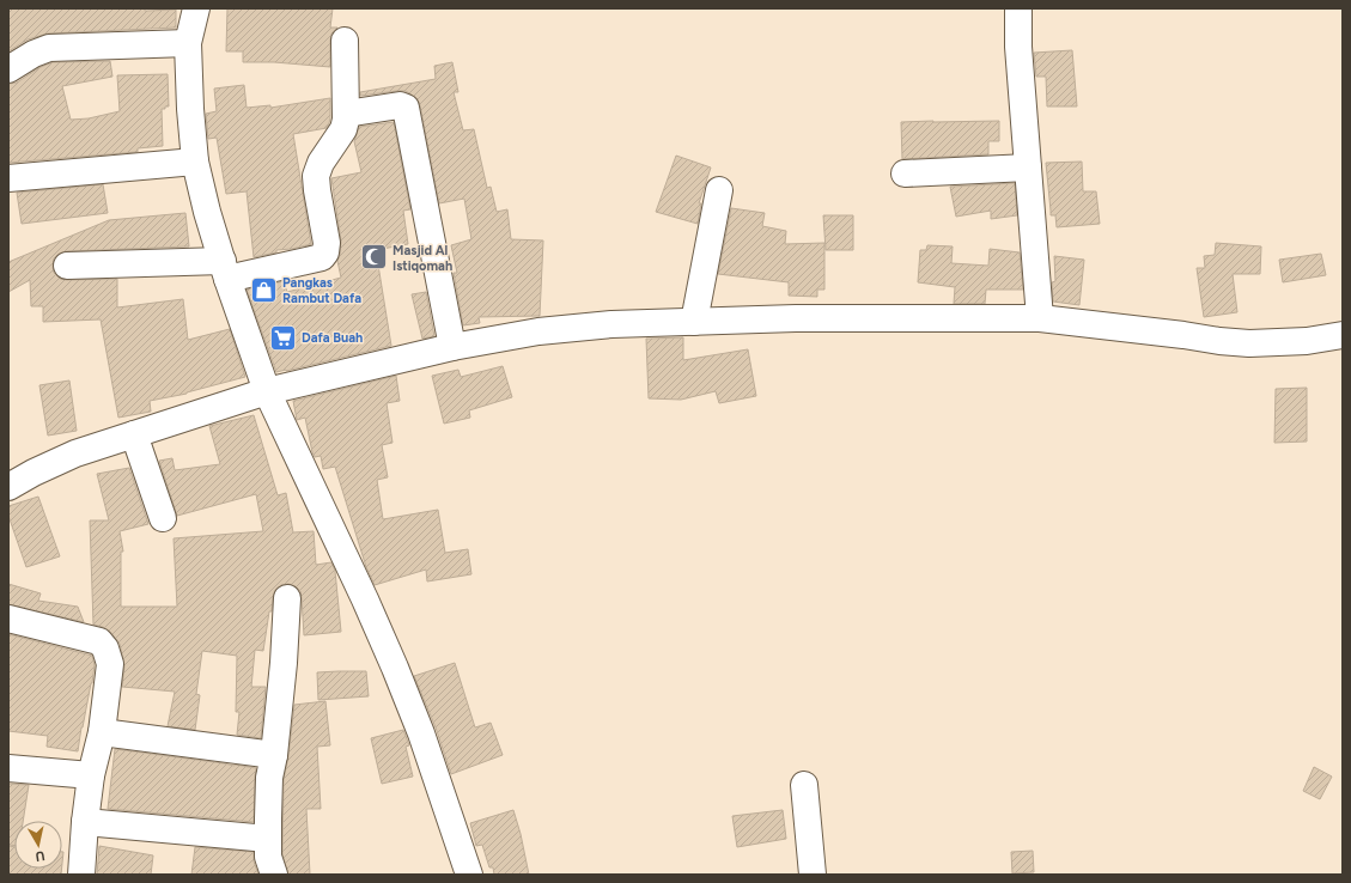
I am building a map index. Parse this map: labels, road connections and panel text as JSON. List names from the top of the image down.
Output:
{
  "places": {
    "mosque": ["Masjid Al Istiqomah"],
    "shop": ["Pangkas Rambut Dafa"],
    "supermarket": ["Dafa Buah"]
  },
  "north": "bottom"
}
